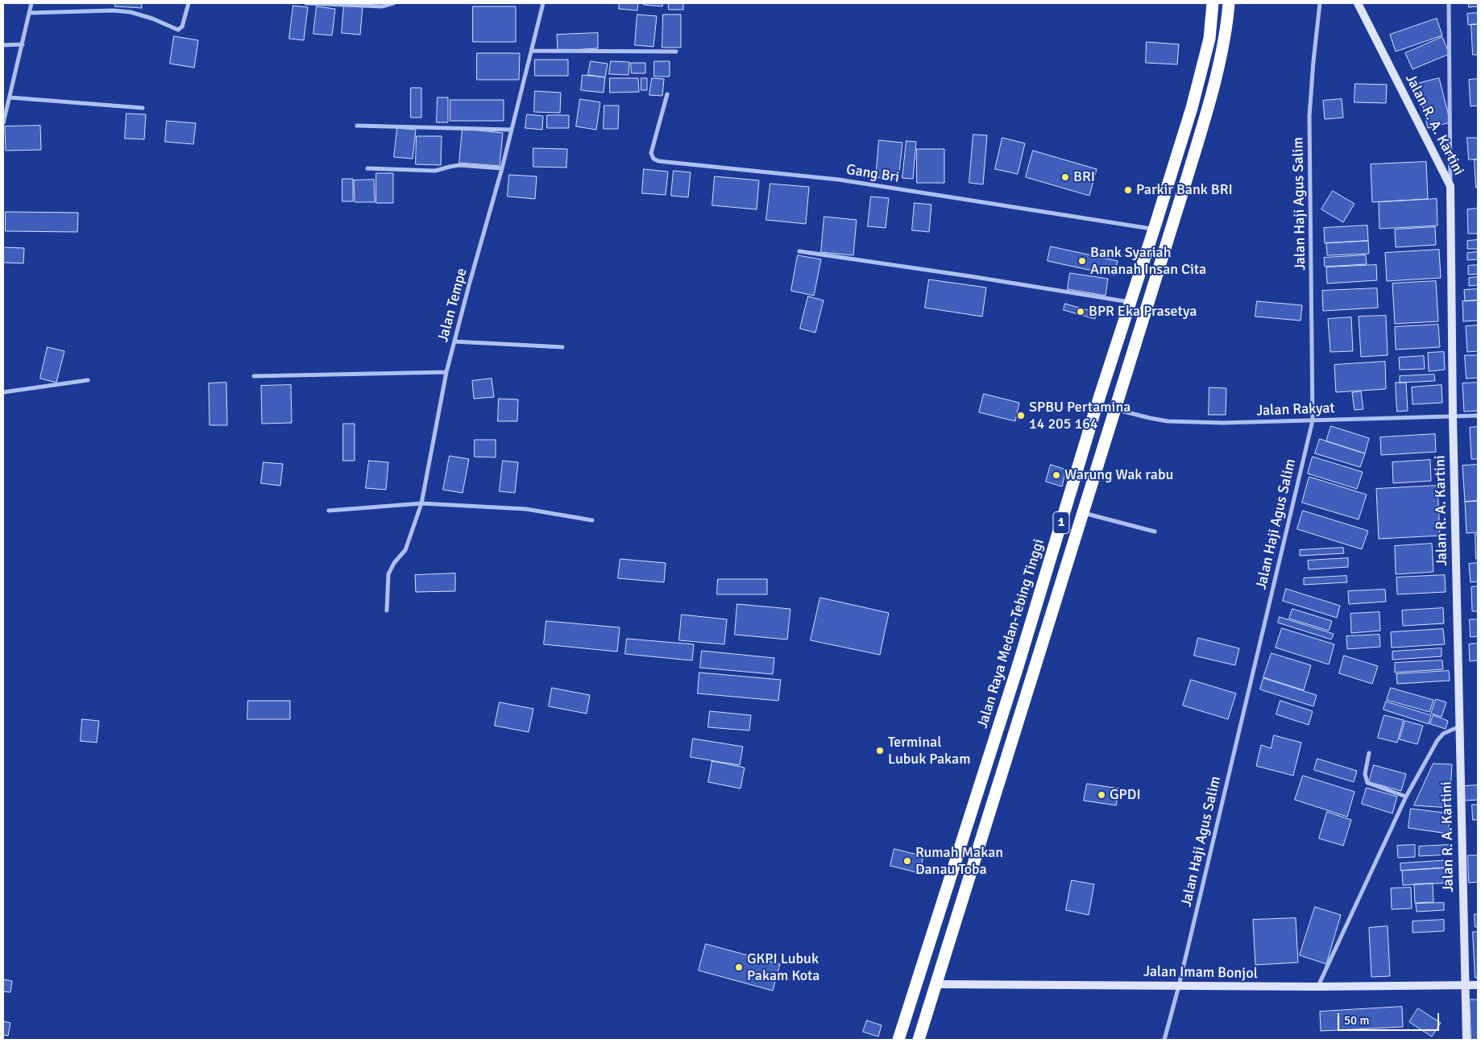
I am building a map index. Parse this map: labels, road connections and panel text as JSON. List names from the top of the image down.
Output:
{
  "streets": {
    "highway": ["1", "Jalan Raya Medan-Tebing Tinggi"],
    "street": [
      "Jalan R. A. Kartini",
      "Gang Bri",
      "Jalan Haji Agus Salim",
      "Jalan Tempe",
      "Jalan Rakyat",
      "Jalan Imam Bonjol"
    ]
  },
  "crossings": [
    ["Jalan R. A. Kartini", "Jalan Rakyat"],
    ["Jalan R. A. Kartini", "Jalan Imam Bonjol"],
    ["Gang Bri", "Jalan Raya Medan-Tebing Tinggi"],
    ["Jalan Haji Agus Salim", "Jalan Rakyat"],
    ["Jalan Haji Agus Salim", "Jalan Imam Bonjol"],
    ["Jalan Rakyat", "1"],
    ["1", "Jalan Imam Bonjol"]
  ],
  "places": [
    "BRI",
    "Parkir Bank BRI",
    "Bank Syariah Amanah Insan Cita",
    "BPR Eka Prasetya",
    "SPBU Pertamina 14 205 164",
    "Warung Wak rabu",
    "Terminal Lubuk Pakam",
    "GPDI",
    "Rumah Makan Danau Toba",
    "GKPI Lubuk Pakam Kota"
  ],
  "scale_bar": "50 m"
}
